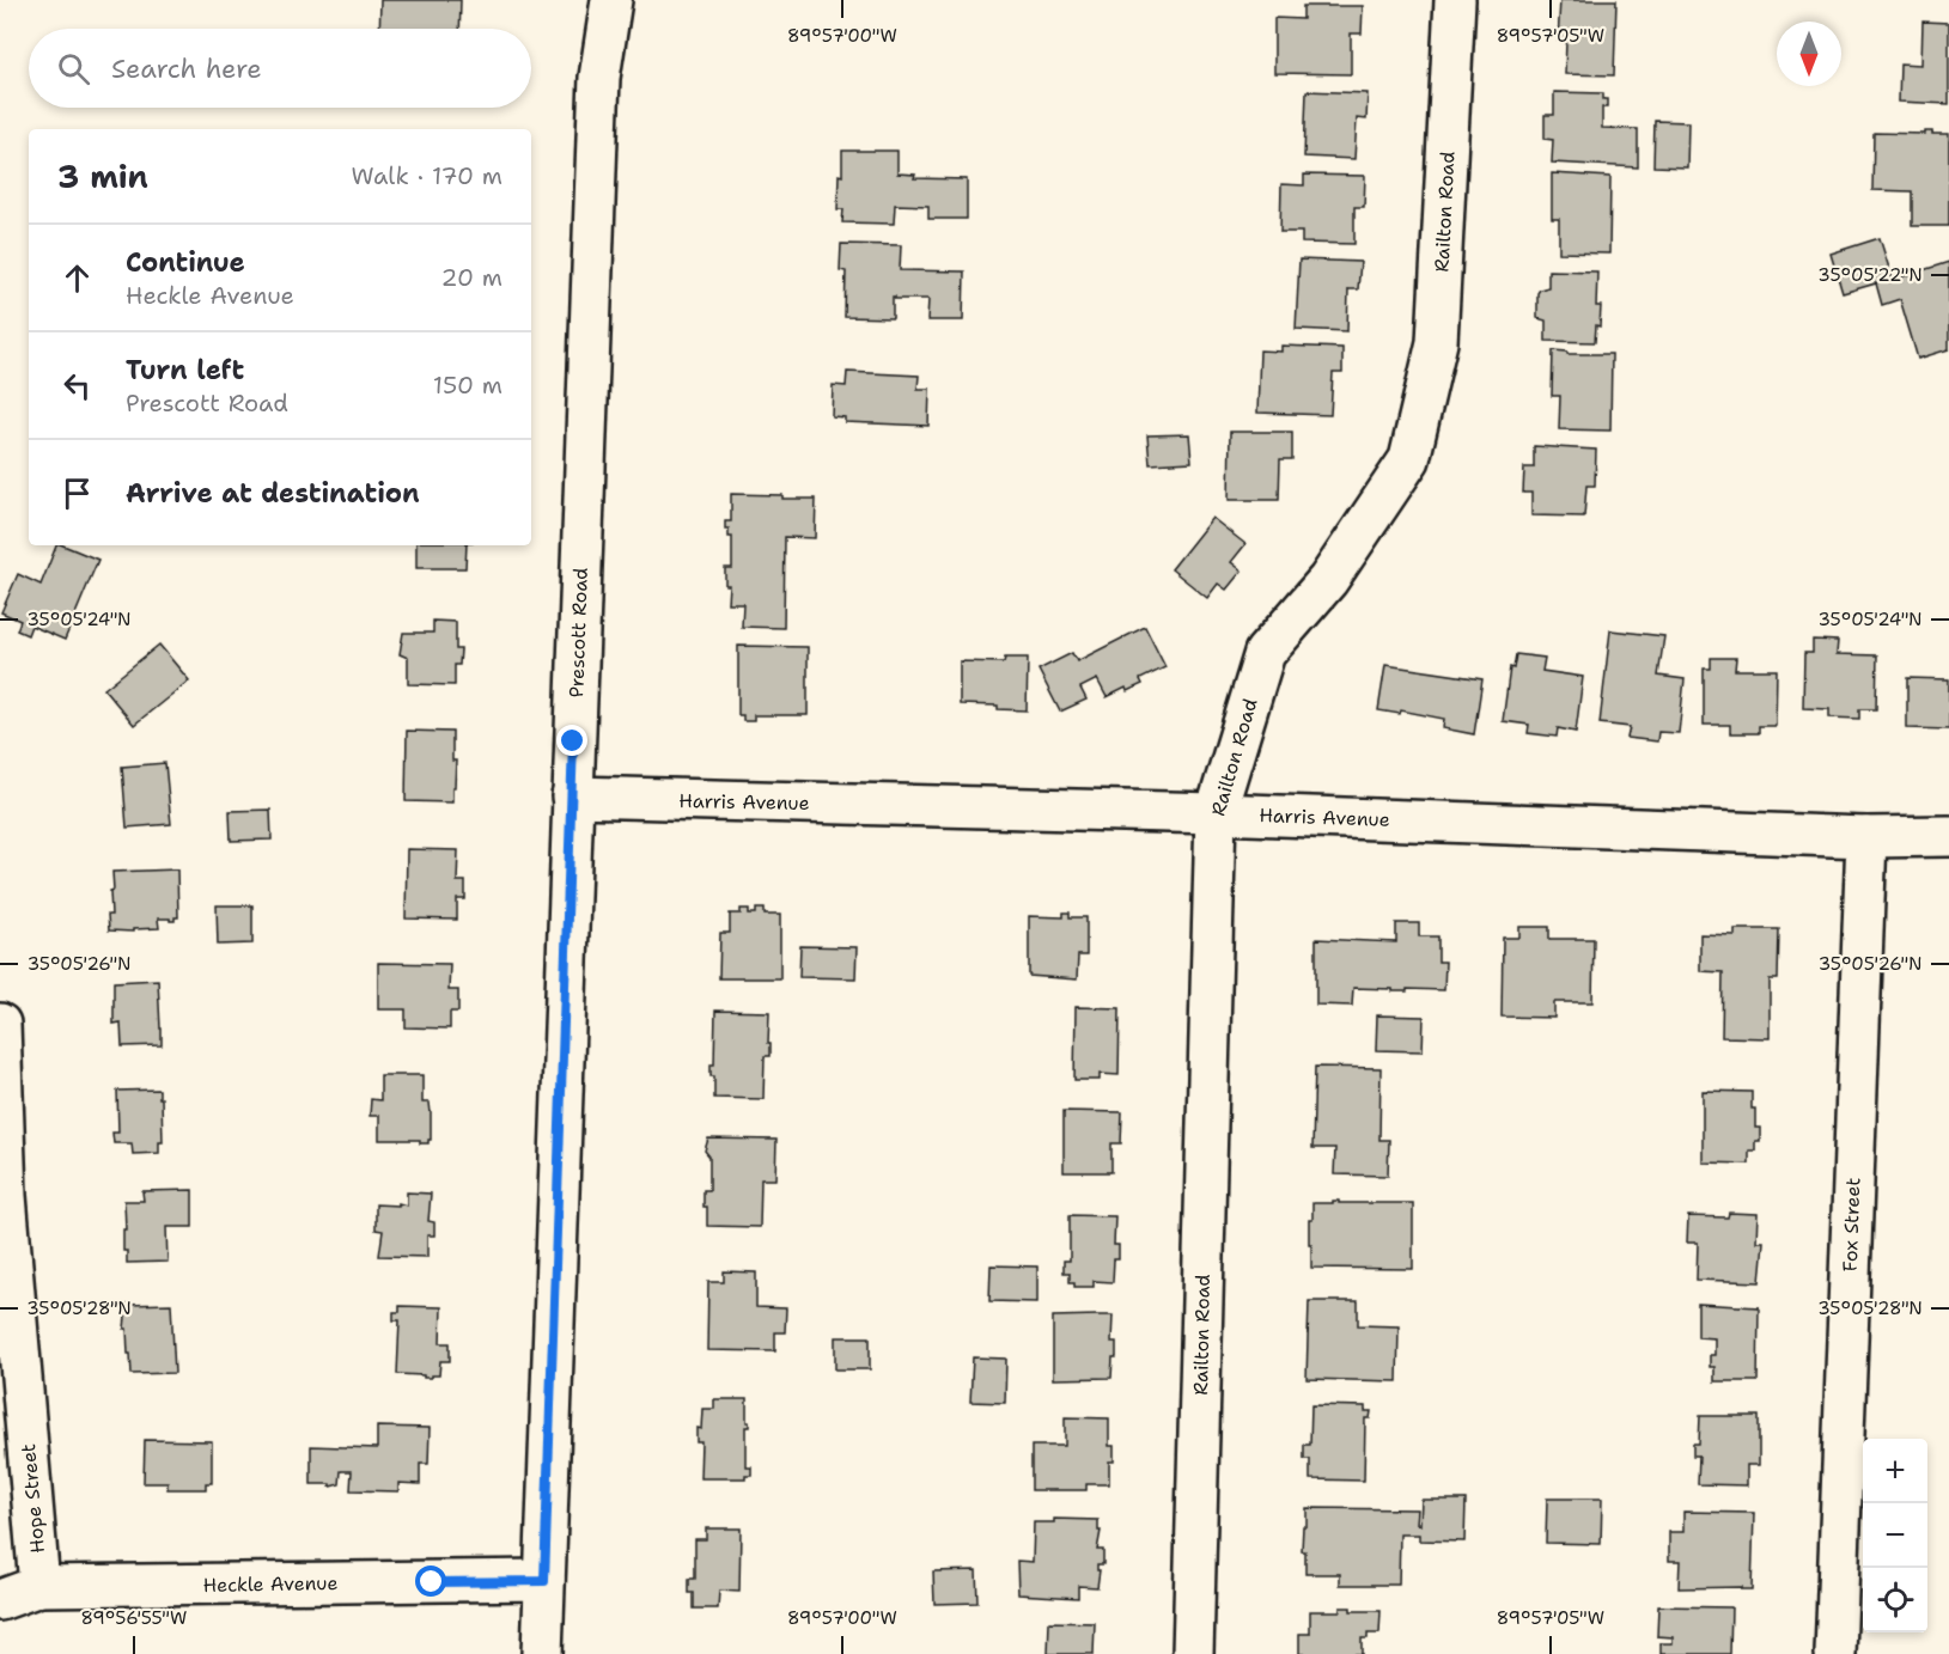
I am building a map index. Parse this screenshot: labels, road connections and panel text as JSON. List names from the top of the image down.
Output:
{
  "streets": {
    "street": [
      "Railton Road",
      "Prescott Road",
      "Harris Avenue",
      "Fox Street",
      "Hope Street",
      "Heckle Avenue"
    ]
  },
  "crossings": [
    ["Railton Road", "Harris Avenue"],
    ["Prescott Road", "Harris Avenue"],
    ["Prescott Road", "Heckle Avenue"],
    ["Harris Avenue", "Fox Street"],
    ["Hope Street", "Heckle Avenue"]
  ],
  "north": "bottom",
  "page": {
    "search": "Search here",
    "heading": ["3 min", "Walk · 170 m"],
    "list": [
      ["Continue", "Heckle Avenue", "20 m"],
      ["Turn left", "Prescott Road", "150 m"],
      "Arrive at destination"
    ],
    "map_buttons": ["+", "−"]
  },
  "coordinates": [
    "89°57'00\"W",
    "89°57'05\"W",
    "35°05'22\"N",
    "35°05'24\"N",
    "35°05'26\"N",
    "35°05'28\"N",
    "89°56'55\"W"
  ]
}
